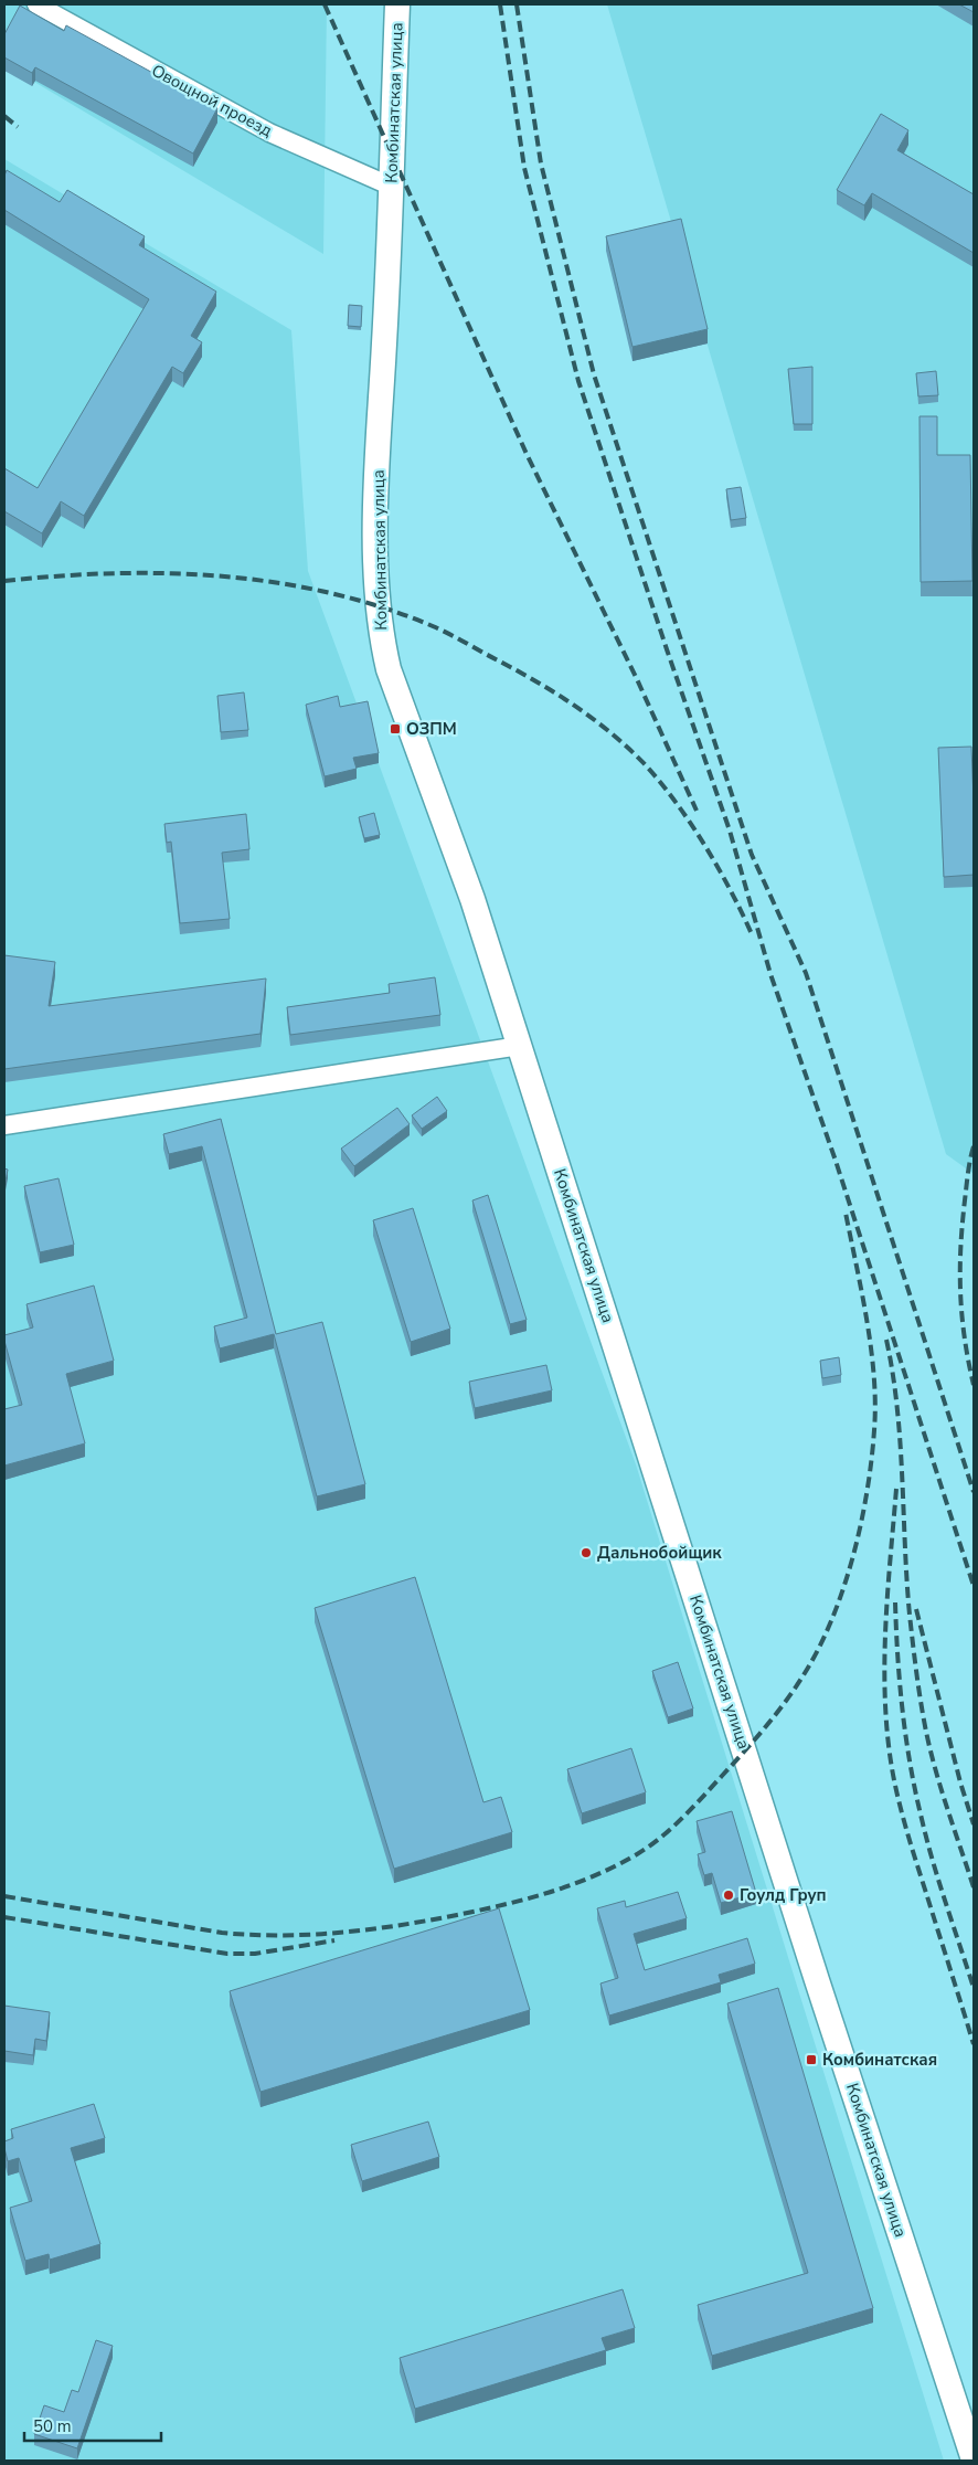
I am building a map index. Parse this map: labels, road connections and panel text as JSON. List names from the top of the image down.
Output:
{
  "streets": {
    "main road": ["Комбинатская улица"],
    "street": ["Овощной проезд"]
  },
  "crossings": [
    ["Овощной проезд", "Комбинатская улица"]
  ],
  "places": {
    "transit": ["ОЗПМ", "Комбинатская"],
    "other": ["Дальнобойщик", "Гоулд Груп"]
  },
  "scale_bar": "50 m"
}
